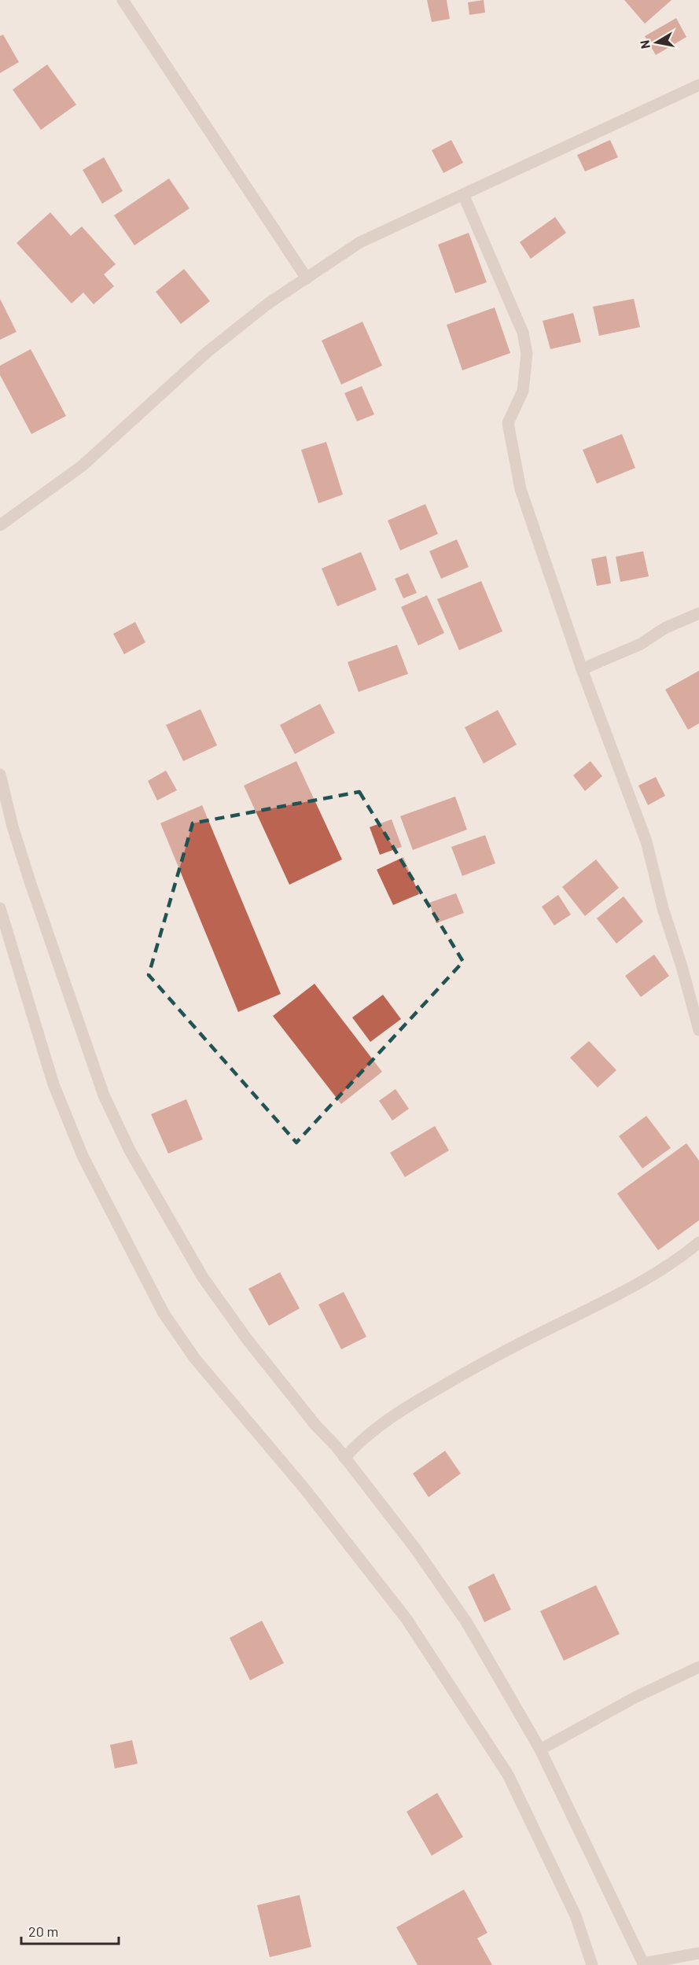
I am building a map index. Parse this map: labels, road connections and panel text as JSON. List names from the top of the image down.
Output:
{
  "scale_bar": "20 m",
  "north": "left"
}
